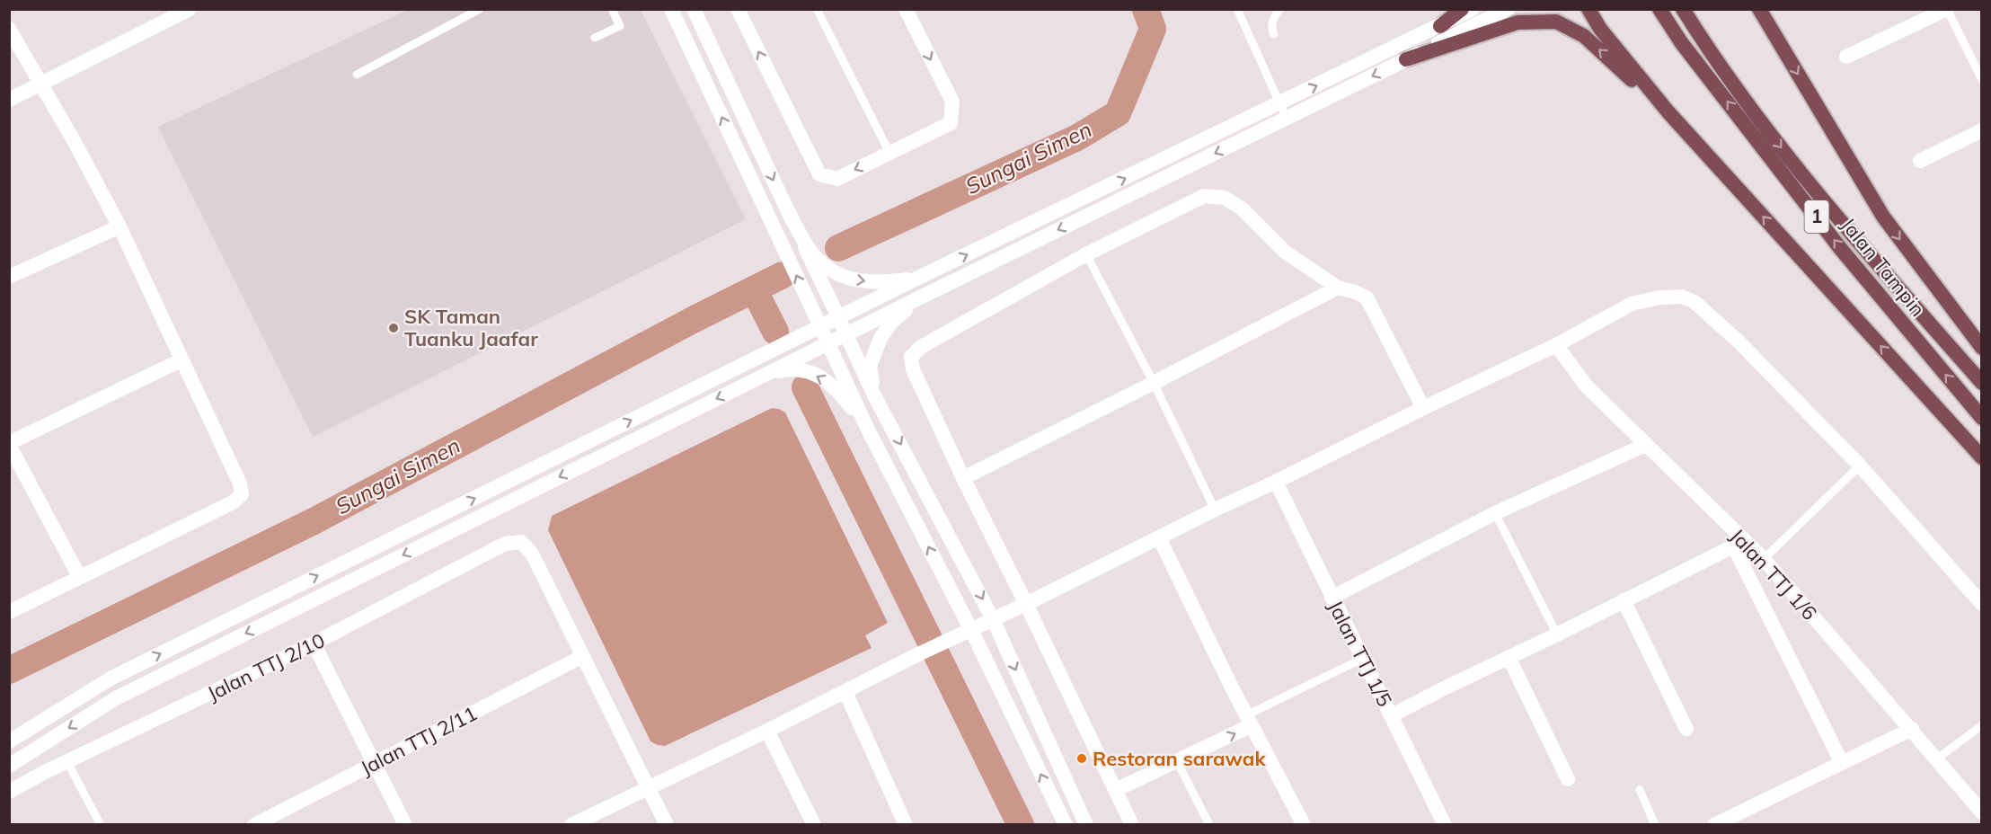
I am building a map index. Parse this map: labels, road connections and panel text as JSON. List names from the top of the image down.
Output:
{
  "streets": {
    "highway": ["1", "Jalan Tampin"],
    "street": [
      "Jalan TTJ 1/6",
      "Jalan TTJ 1/5",
      "Jalan TTJ 2/10",
      "Jalan TTJ 2/11"
    ]
  },
  "crossings": [
    ["Jalan TTJ 2/10", "Jalan TTJ 2/11"]
  ],
  "water": ["Sungai Simen"],
  "places": ["SK Taman Tuanku Jaafar", "Restoran sarawak"]
}
